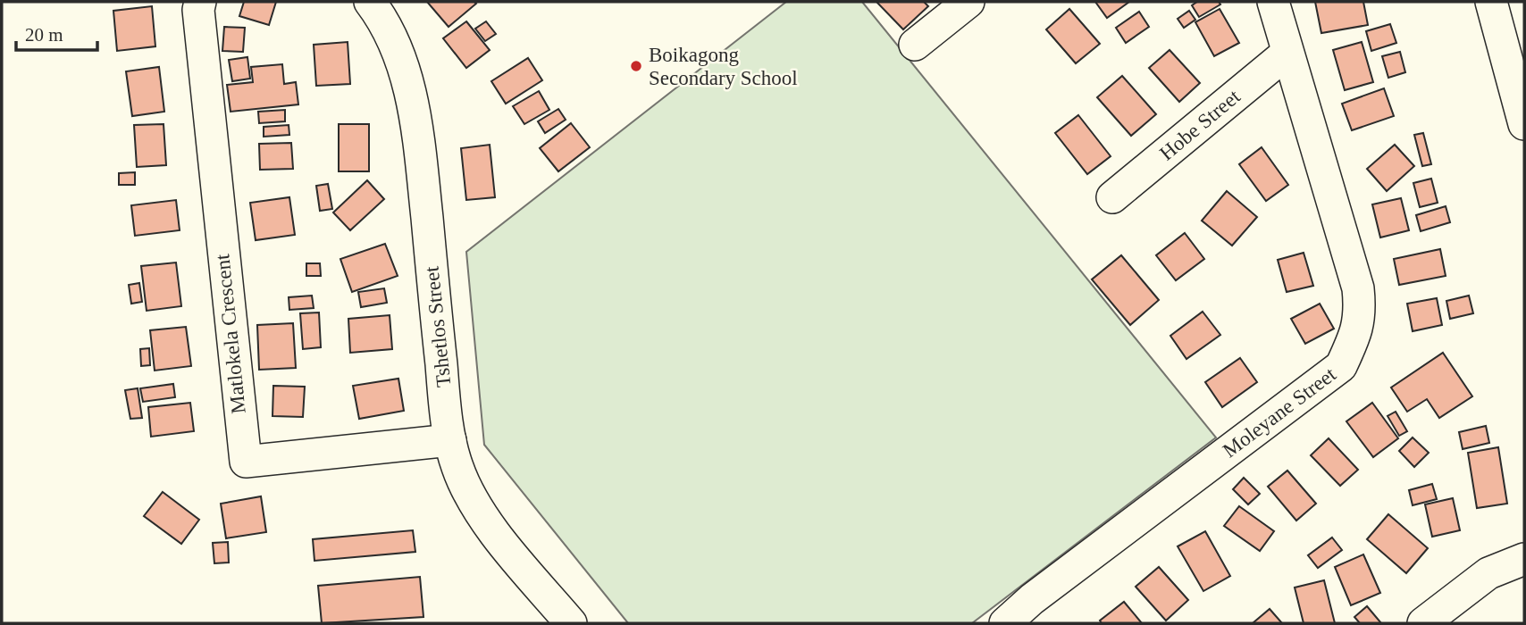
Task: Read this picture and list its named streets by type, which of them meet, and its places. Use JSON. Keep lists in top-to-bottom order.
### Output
{
  "streets": {
    "street": [
      "Hobe Street",
      "Tshetlos Street",
      "Matlokela Crescent",
      "Moleyane Street"
    ]
  },
  "crossings": [
    ["Hobe Street", "Moleyane Street"],
    ["Tshetlos Street", "Matlokela Crescent"]
  ],
  "places": ["Boikagong Secondary School"],
  "scale_bar": "20 m"
}
